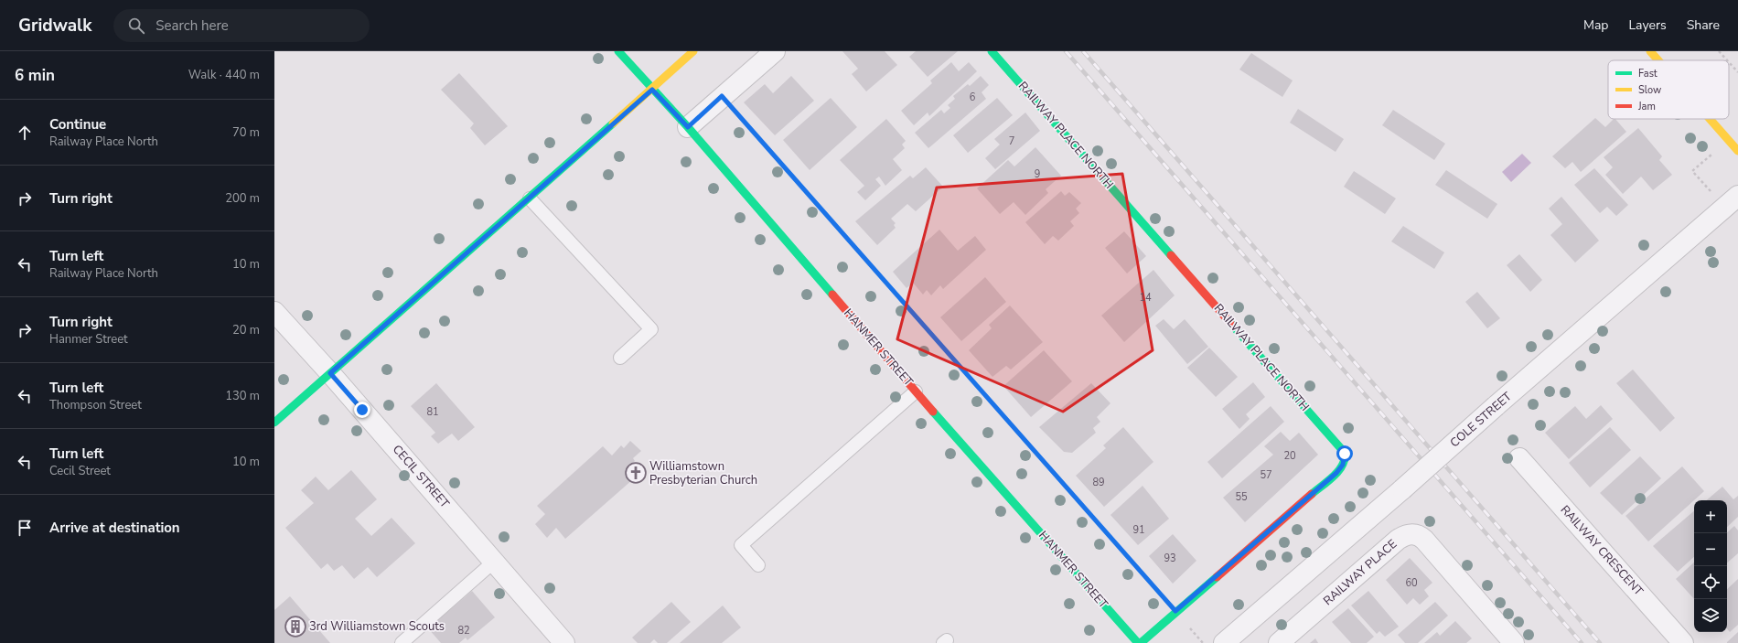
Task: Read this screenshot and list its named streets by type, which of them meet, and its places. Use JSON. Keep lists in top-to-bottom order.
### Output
{
  "streets": {
    "street": [
      "RAILWAY PLACE NORTH",
      "HANMER STREET",
      "COLE STREET",
      "CECIL STREET",
      "RAILWAY CRESCENT",
      "RAILWAY PLACE"
    ]
  },
  "crossings": [
    ["RAILWAY PLACE NORTH", "HANMER STREET"]
  ],
  "places": {
    "church": ["Williamstown Presbyterian Church"],
    "building": ["3rd Williamstown Scouts"]
  },
  "house_numbers": [
    "6",
    "7",
    "9",
    "14",
    "81",
    "20",
    "57",
    "89",
    "55",
    "91",
    "93",
    "60",
    "82"
  ],
  "legend": ["Fast", "Slow", "Jam"],
  "page": {
    "header": "Gridwalk",
    "search": "Search here",
    "nav": ["Map", "Layers", "Share"],
    "heading": ["6 min", "Walk · 440 m"],
    "list": [
      ["Continue", "Railway Place North", "70 m"],
      ["Turn right", "200 m"],
      ["Turn left", "Railway Place North", "10 m"],
      ["Turn right", "Hanmer Street", "20 m"],
      ["Turn left", "Thompson Street", "130 m"],
      ["Turn left", "Cecil Street", "10 m"],
      "Arrive at destination"
    ],
    "map_buttons": ["+", "−"]
  }
}
